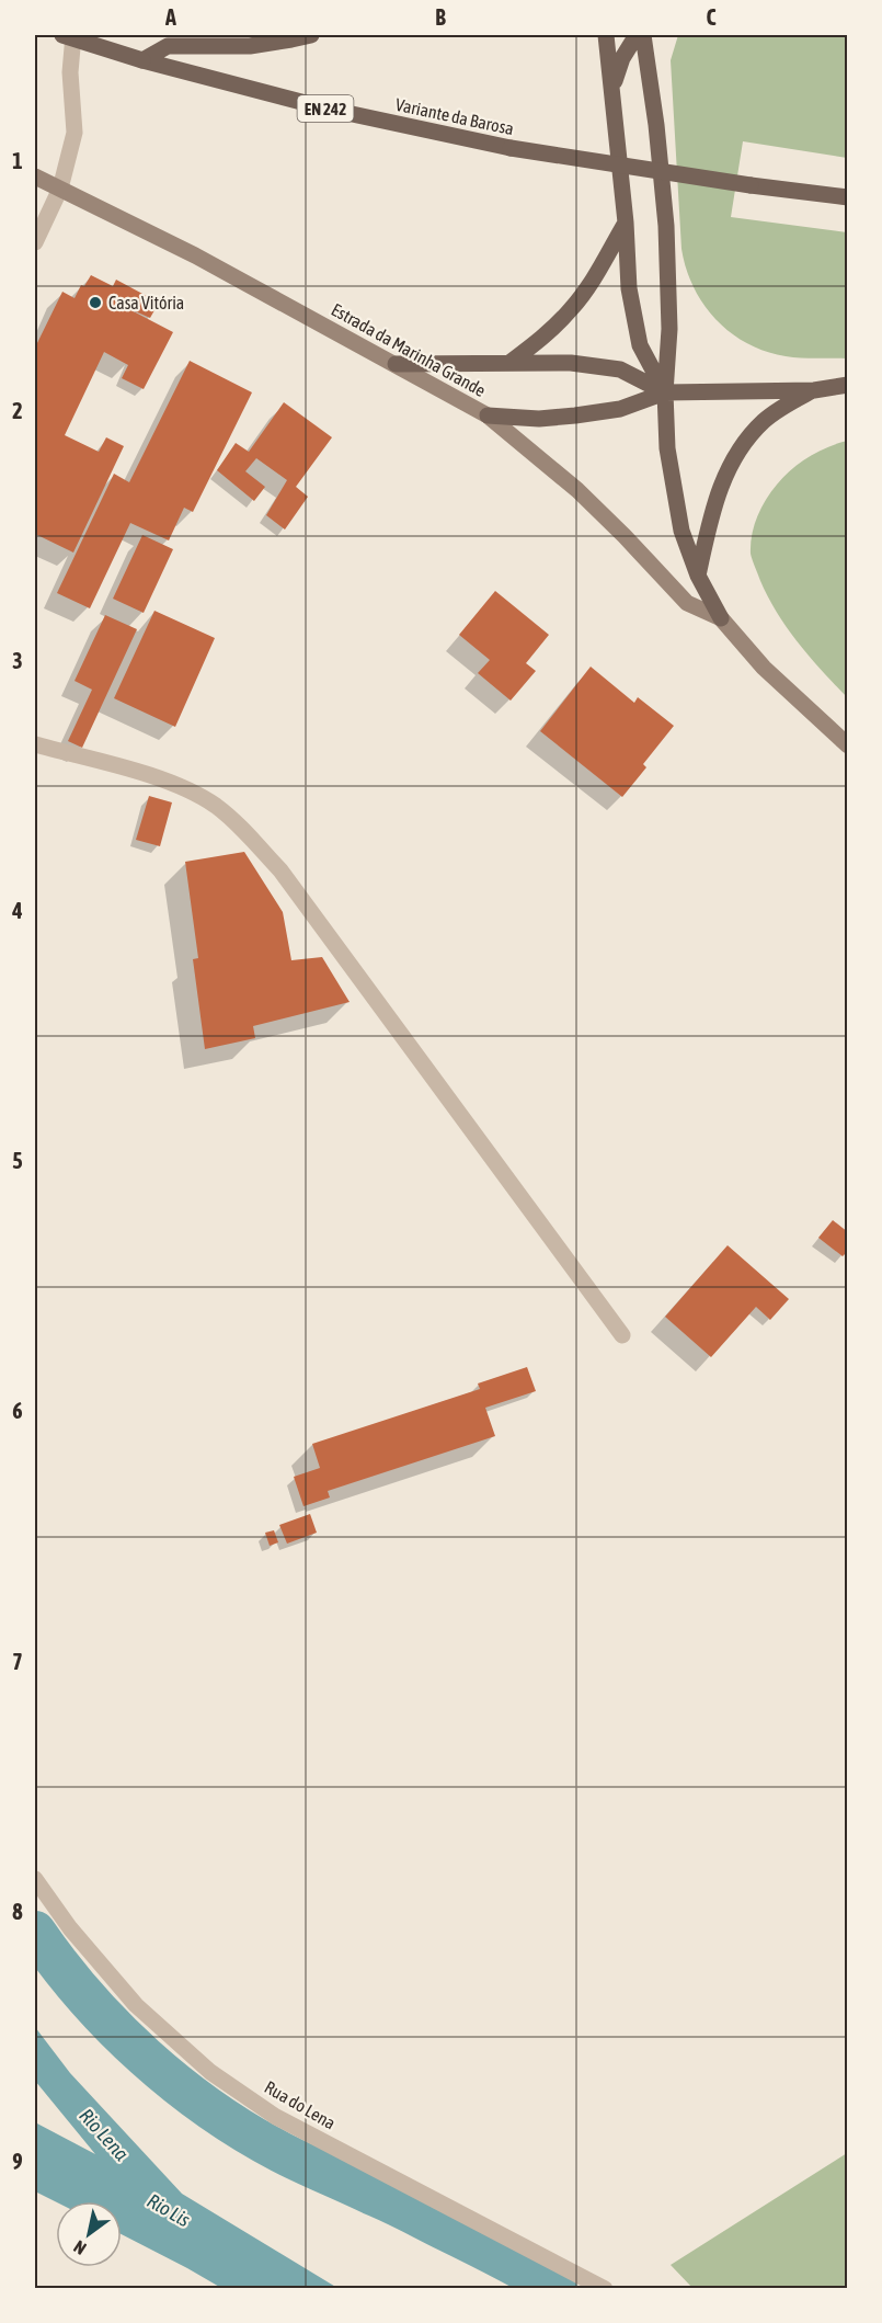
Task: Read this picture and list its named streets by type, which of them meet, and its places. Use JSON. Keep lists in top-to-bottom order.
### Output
{
  "streets": {
    "main road": ["EN 242", "Variante da Barosa", "Estrada da Marinha Grande"],
    "street": ["Rua do Lena"]
  },
  "water": ["Rio Lena", "Rio Lis"],
  "places": ["Casa Vitória"],
  "north": "bottom left",
  "grid": {
    "columns": ["A", "B", "C"],
    "rows": [
      "1",
      "2",
      "3",
      "4",
      "5",
      "6",
      "7",
      "8",
      "9"
    ]
  }
}
